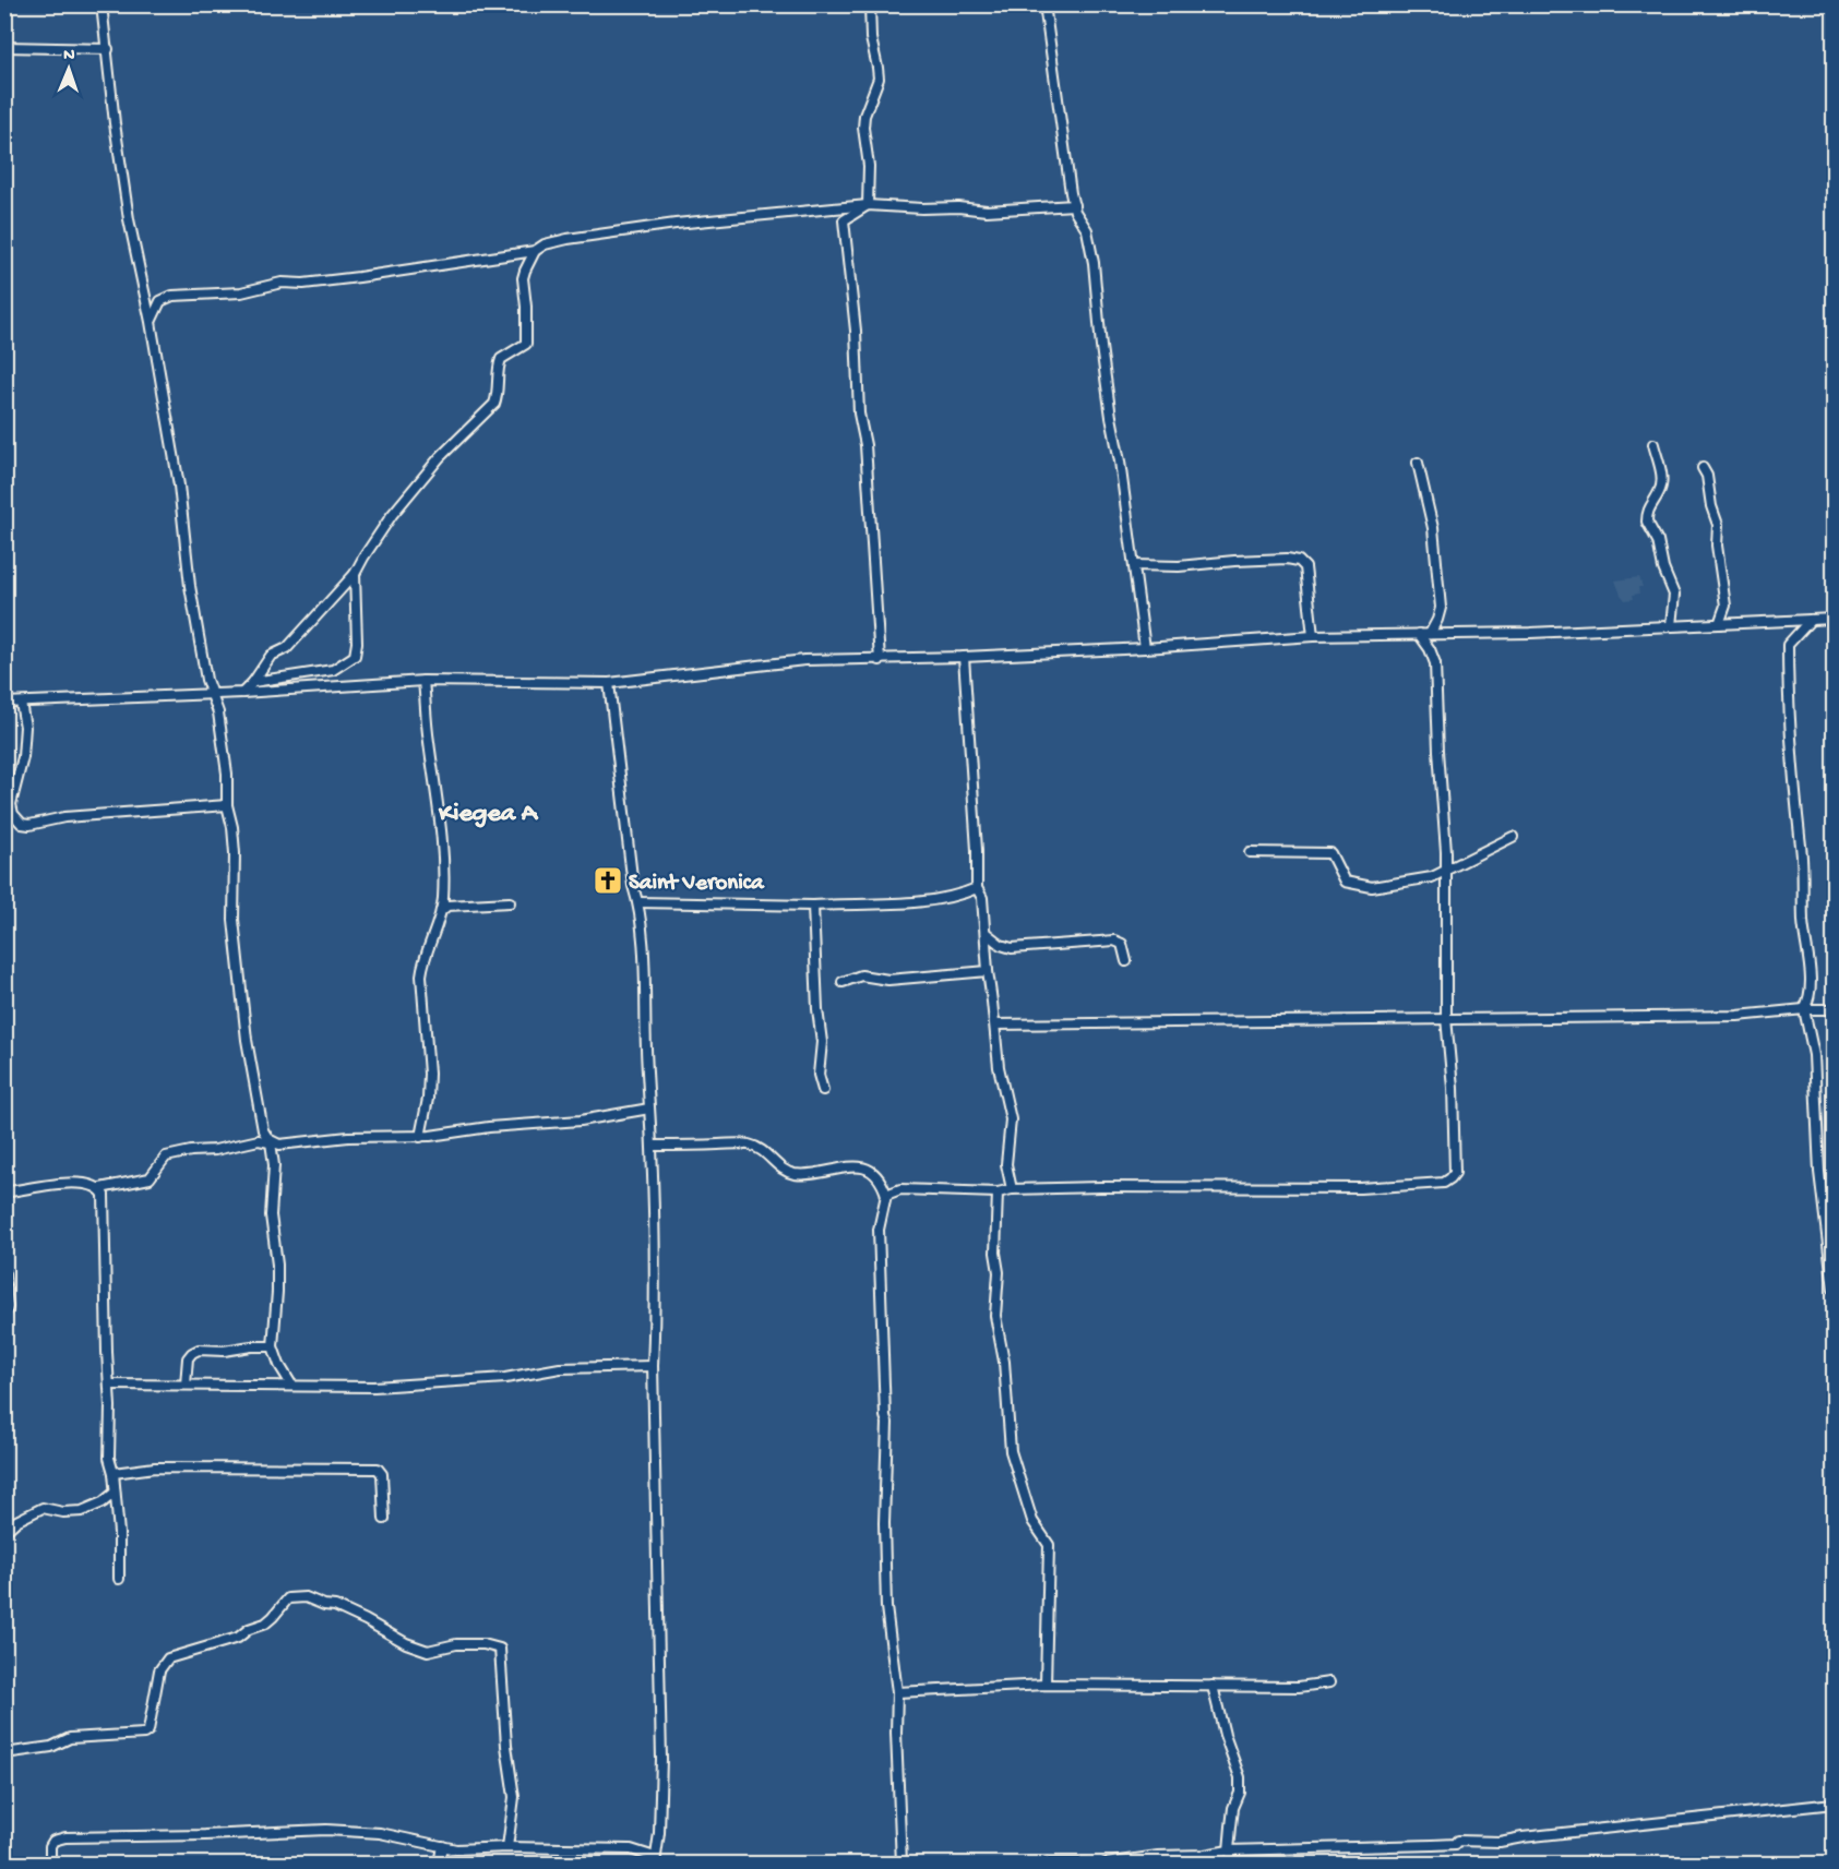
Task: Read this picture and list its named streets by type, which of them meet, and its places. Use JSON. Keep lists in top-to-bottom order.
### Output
{
  "districts": ["Kiegea A"],
  "places": {
    "church": ["Saint Veronica"]
  },
  "north": "top"
}
